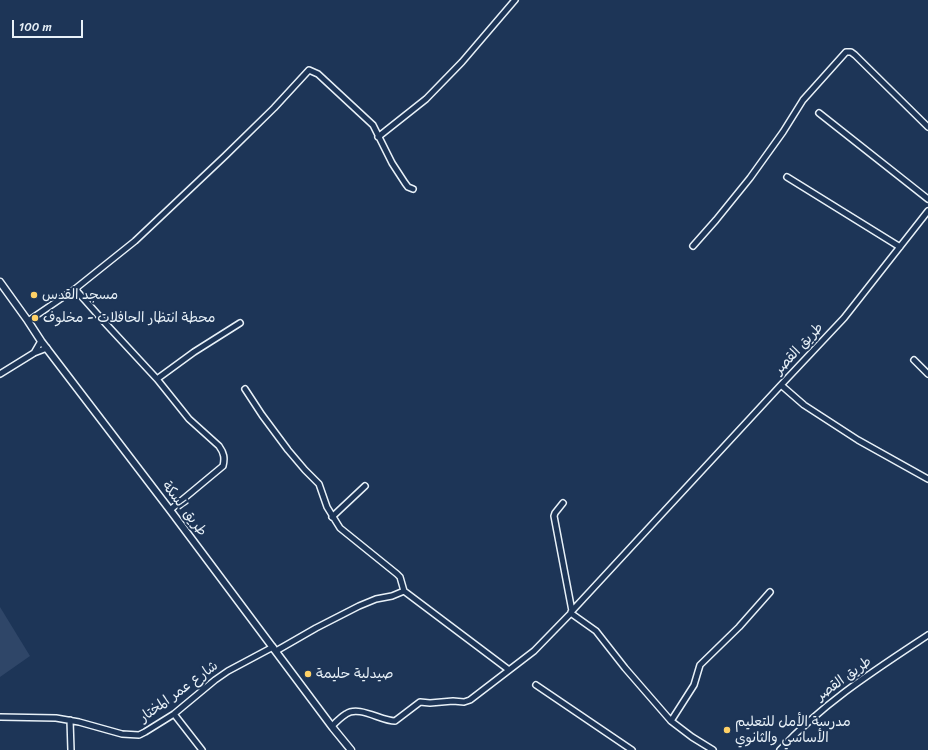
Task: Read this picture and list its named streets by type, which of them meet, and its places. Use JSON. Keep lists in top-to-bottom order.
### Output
{
  "streets": {
    "main road": ["طريق السكة"],
    "street": ["طريق القصر", "شارع عمر المختار"]
  },
  "crossings": [
    ["طريق السكة", "شارع عمر المختار"]
  ],
  "places": [
    "مسجد القدس",
    "محطة انتظار الحافلات - مخلوف",
    "صيدلية حليمة",
    "مدرسة الأمل للتعليم الأساسي والثانوي"
  ],
  "scale_bar": "100 m"
}
